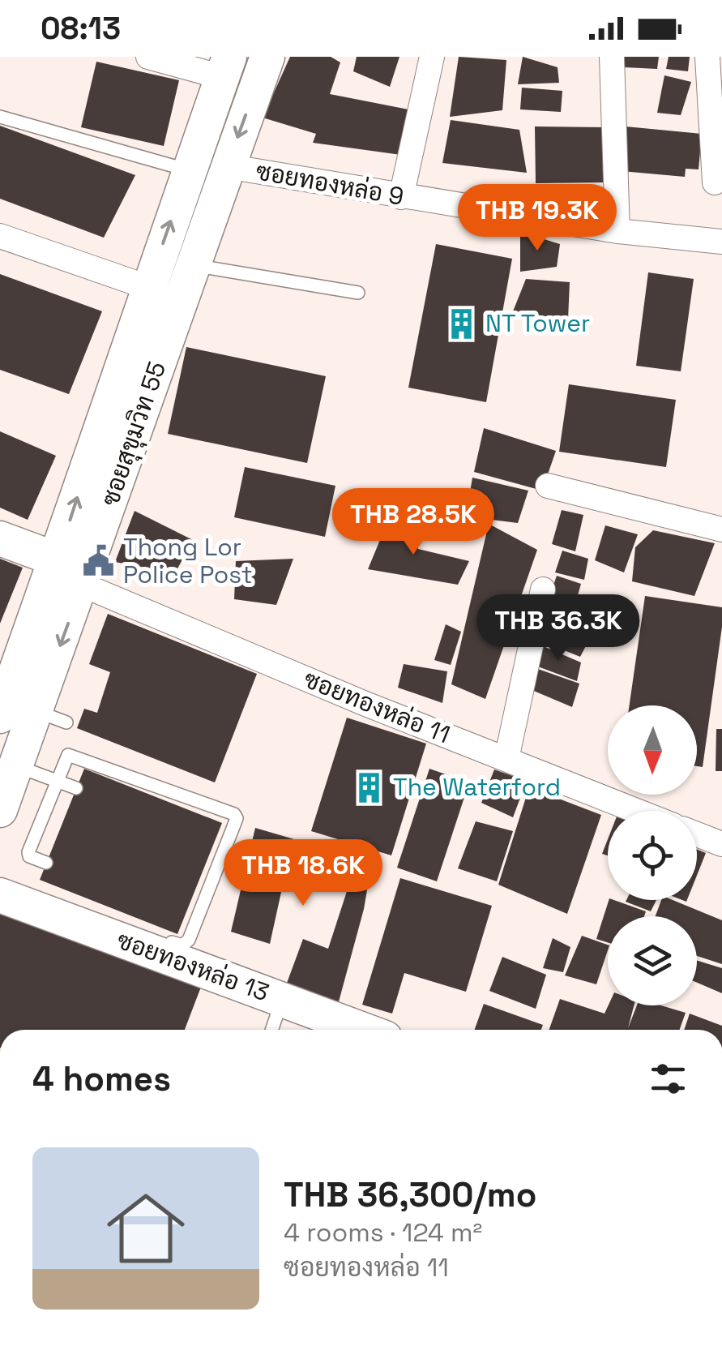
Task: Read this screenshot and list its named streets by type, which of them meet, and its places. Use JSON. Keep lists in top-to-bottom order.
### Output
{
  "streets": {
    "main road": ["ซอยสุขุมวิท 55", "ซอยทองหล่อ 13"],
    "street": ["ซอยทองหล่อ 9", "ซอยทองหล่อ 11"]
  },
  "crossings": [
    ["ซอยทองหล่อ 9", "ซอยสุขุมวิท 55"],
    ["ซอยสุขุมวิท 55", "ซอยทองหล่อ 11"]
  ],
  "places": {
    "building": ["NT Tower", "The Waterford"],
    "public building": ["Thong Lor Police Post"]
  },
  "north": "bottom",
  "page": {
    "status": "08:13",
    "price": [
      "THB 19.3K",
      "THB 28.5K",
      "THB 36.3K",
      "THB 18.6K"
    ],
    "heading": "4 homes",
    "list": [
      {
        "name": "THB 36,300/mo",
        "note": "4 rooms · 124 m² · ซอยทองหล่อ 11"
      }
    ]
  }
}
